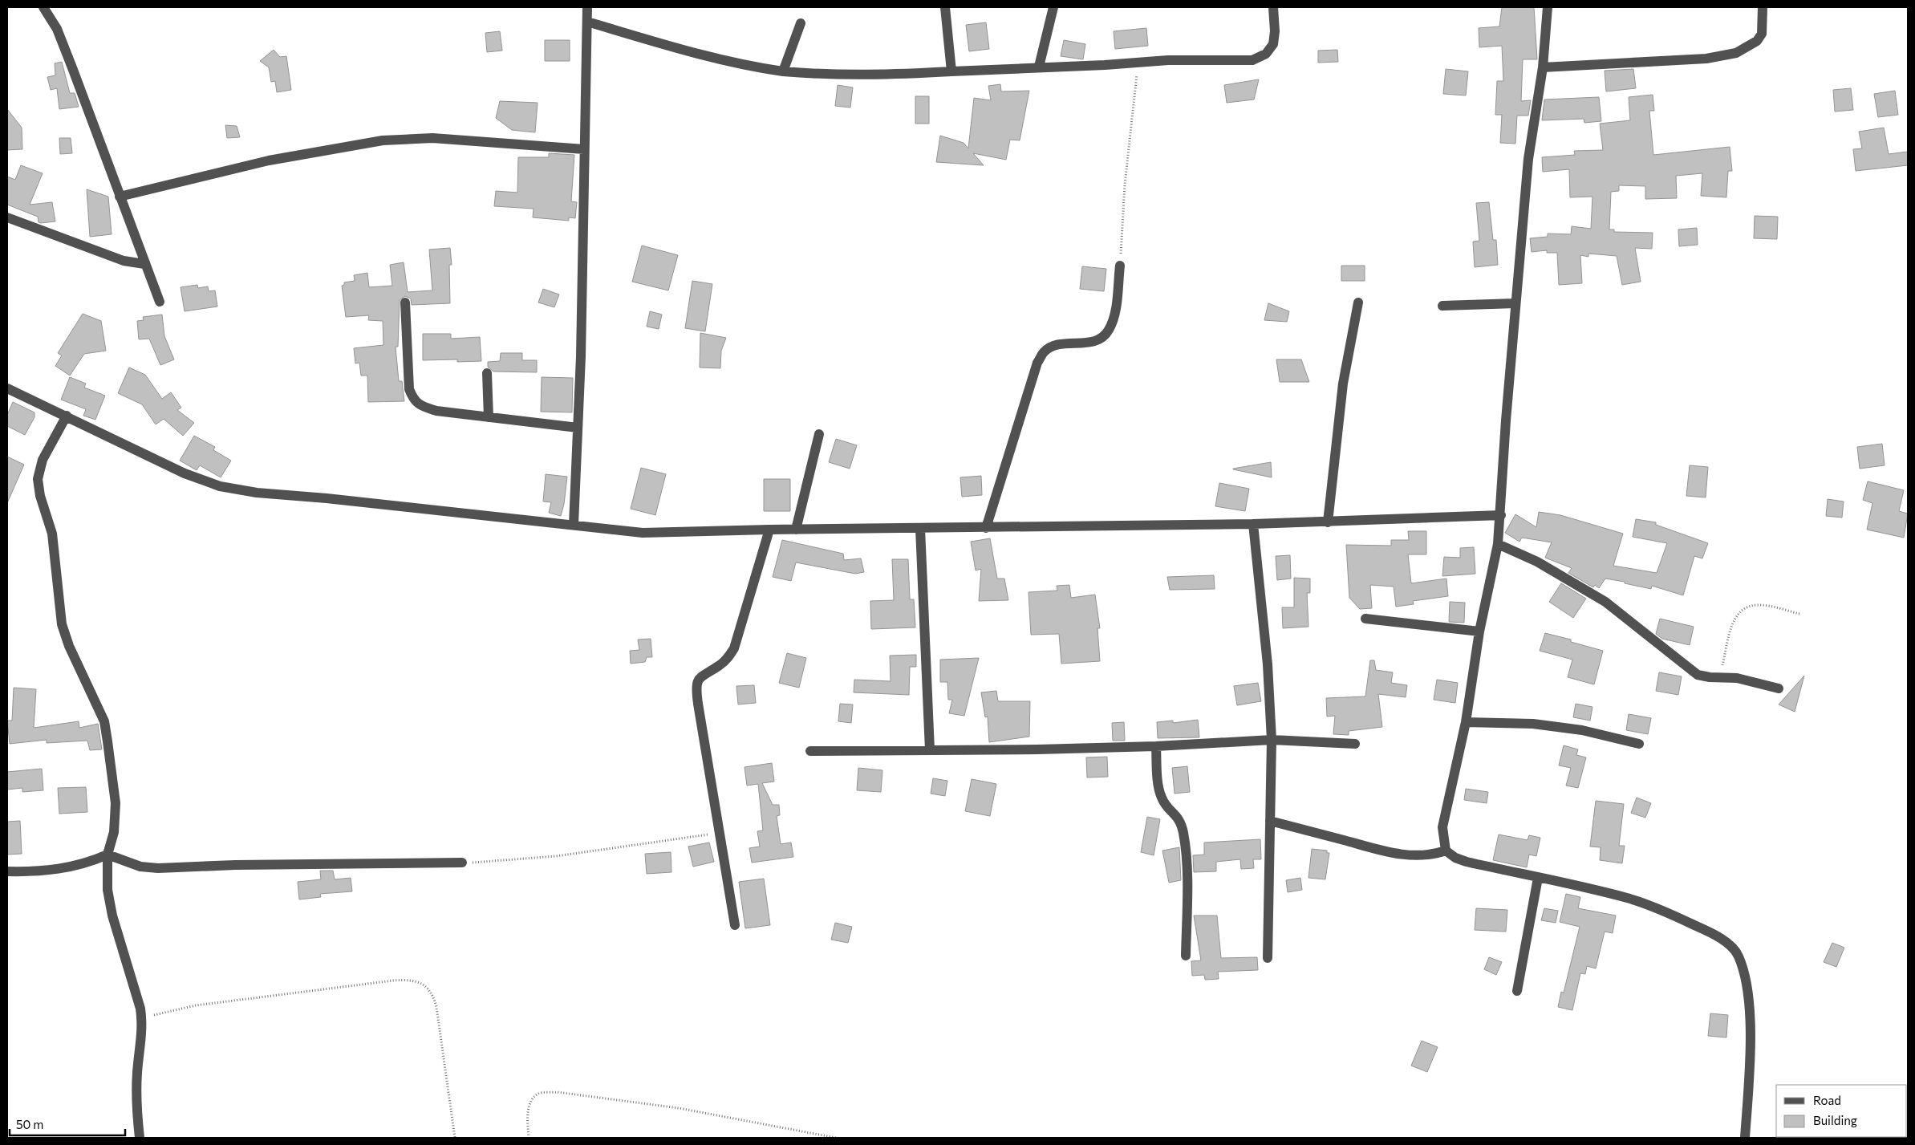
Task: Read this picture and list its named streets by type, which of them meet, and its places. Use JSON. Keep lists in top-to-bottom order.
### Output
{
  "legend": ["Road", "Building"],
  "scale_bar": "50 m"
}
